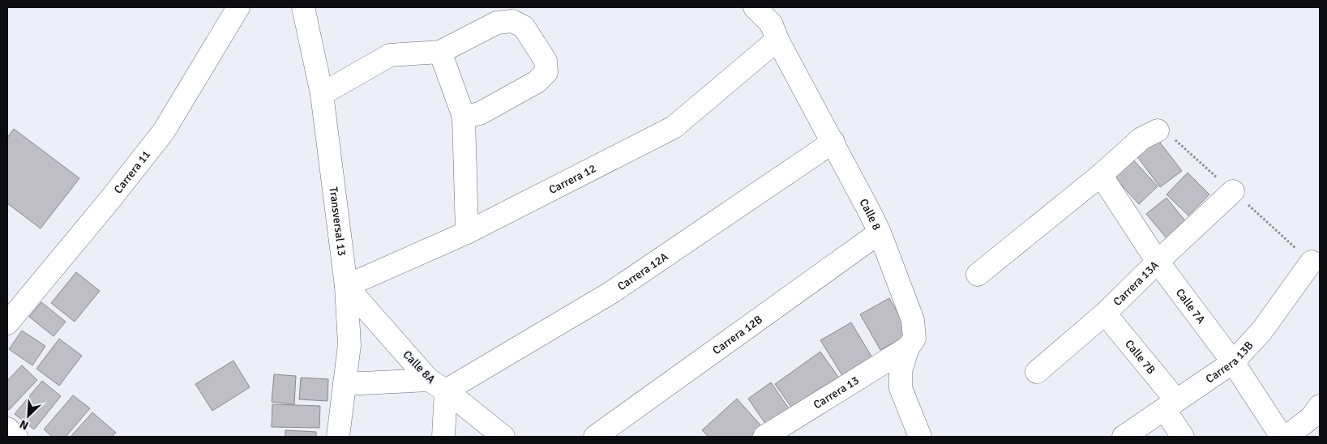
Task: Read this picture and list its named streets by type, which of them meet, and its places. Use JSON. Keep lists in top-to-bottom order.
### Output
{
  "streets": {
    "street": [
      "Carrera 11",
      "Carrera 12",
      "Calle 8",
      "Transversal 13",
      "Carrera 12A",
      "Carrera 13A",
      "Calle 7A",
      "Carrera 12B",
      "Calle 7B",
      "Carrera 13B",
      "Calle 8A",
      "Carrera 13"
    ]
  },
  "crossings": [
    ["Carrera 12", "Calle 8"],
    ["Carrera 12", "Transversal 13"],
    ["Carrera 12", "Calle 8A"],
    ["Calle 8", "Carrera 12A"],
    ["Calle 8", "Carrera 12B"],
    ["Calle 8", "Carrera 13"],
    ["Transversal 13", "Calle 8A"],
    ["Carrera 12A", "Calle 8A"],
    ["Carrera 13A", "Calle 7A"],
    ["Carrera 13A", "Calle 7B"],
    ["Calle 7A", "Carrera 13B"],
    ["Calle 7B", "Carrera 13B"]
  ],
  "north": "bottom left"
}
